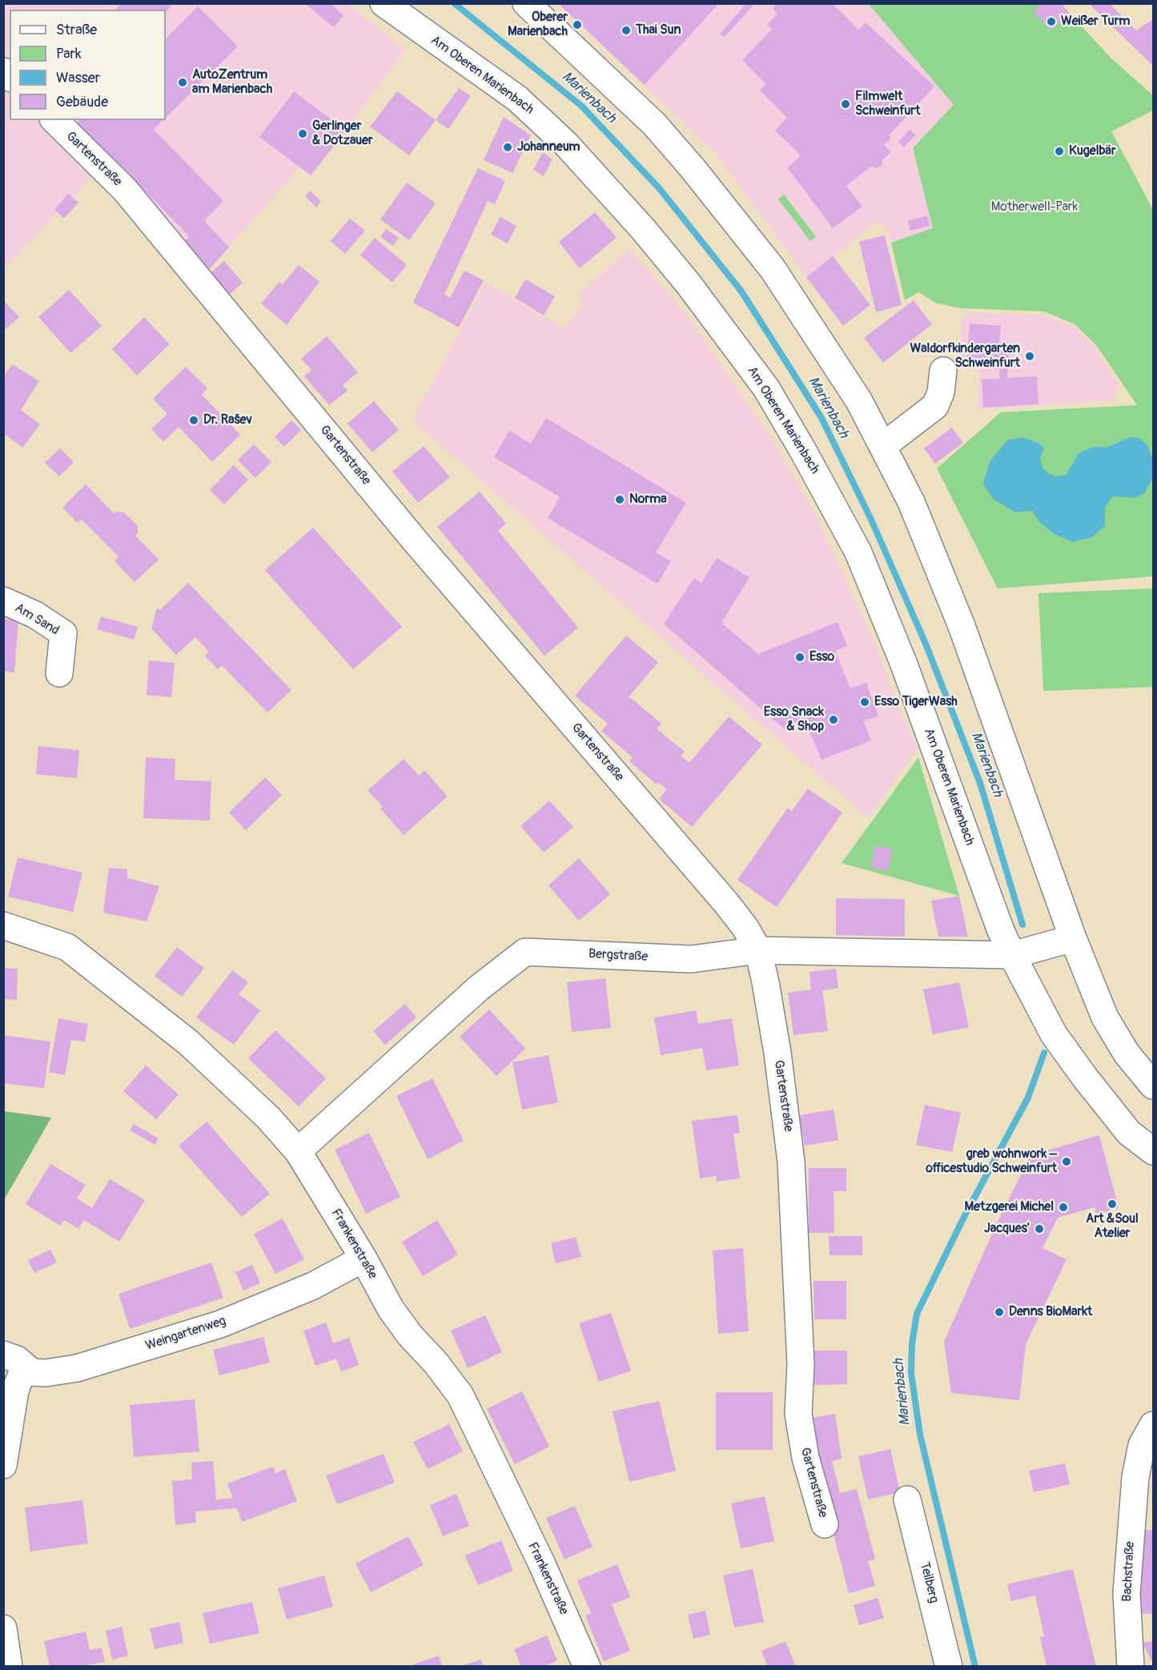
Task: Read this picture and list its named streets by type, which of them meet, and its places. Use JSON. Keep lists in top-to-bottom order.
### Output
{
  "streets": {
    "street": [
      "Am Oberen Marienbach",
      "Gartenstraße",
      "Am Sand",
      "Bergstraße",
      "Frankenstraße",
      "Weingartenweg",
      "Bachstraße",
      "Teilberg"
    ]
  },
  "crossings": [
    ["Am Oberen Marienbach", "Bergstraße"],
    ["Gartenstraße", "Bergstraße"],
    ["Bergstraße", "Frankenstraße"],
    ["Frankenstraße", "Weingartenweg"]
  ],
  "water": ["Marienbach"],
  "parks": ["Motherwell-Park"],
  "places": [
    "Weißer Turm",
    "Oberer Marienbach",
    "Thai Sun",
    "AutoZentrum am Marienbach",
    "Filmwelt Schweinfurt",
    "Gerlinger & Dotzauer",
    "Johanneum",
    "Kugelbär",
    "Waldorfkindergarten Schweinfurt",
    "Dr. Rašev",
    "Norma",
    "Esso",
    "Esso TigerWash",
    "Esso Snack & Shop",
    "greb wohnwork – officestudio Schweinfurt",
    "Art &Soul Atelier",
    "Metzgerei Michel",
    "Jacques'",
    "Denns BioMarkt"
  ],
  "legend": [
    "Straße",
    "Park",
    "Wasser",
    "Gebäude"
  ]
}
